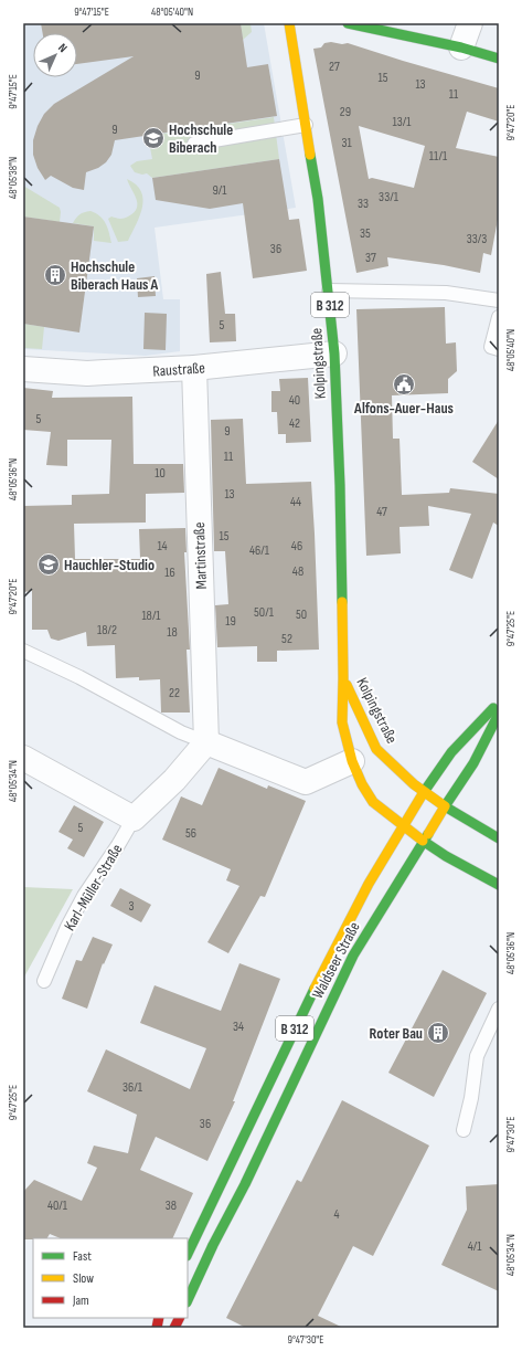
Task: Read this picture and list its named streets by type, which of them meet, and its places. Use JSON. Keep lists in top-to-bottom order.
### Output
{
  "streets": {
    "main road": ["B 312", "Kolpingstraße", "Waldseer Straße"],
    "street": ["Raustraße", "Martinstraße", "Karl-Müller-Straße"]
  },
  "crossings": [
    ["Kolpingstraße", "Raustraße"],
    ["Kolpingstraße", "Waldseer Straße"],
    ["Raustraße", "Martinstraße"],
    ["Martinstraße", "Karl-Müller-Straße"]
  ],
  "places": {
    "school or university": ["Hochschule Biberach", "Hauchler-Studio"],
    "building": ["Hochschule Biberach Haus A", "Roter Bau"],
    "public building": ["Alfons-Auer-Haus"]
  },
  "house_numbers": [
    "27",
    "9",
    "15",
    "13",
    "11",
    "29",
    "13/1",
    "9",
    "31",
    "11/1",
    "9/1",
    "33/1",
    "33",
    "35",
    "33/3",
    "36",
    "37",
    "5",
    "40",
    "5",
    "42",
    "9",
    "11",
    "10",
    "13",
    "44",
    "47",
    "15",
    "14",
    "46",
    "46/1",
    "48",
    "16",
    "50/1",
    "50",
    "18/1",
    "19",
    "18/2",
    "18",
    "52",
    "22",
    "5",
    "56",
    "3",
    "34",
    "36/1",
    "36",
    "40/1",
    "38",
    "4",
    "4/1"
  ],
  "legend": ["Fast", "Slow", "Jam"],
  "north": "top right",
  "coordinates": [
    "9°47'15\"E",
    "48°05'40\"N",
    "9°47'20\"E",
    "48°05'38\"N",
    "48°05'36\"N",
    "9°47'25\"E",
    "48°05'34\"N",
    "9°47'30\"E"
  ]
}
